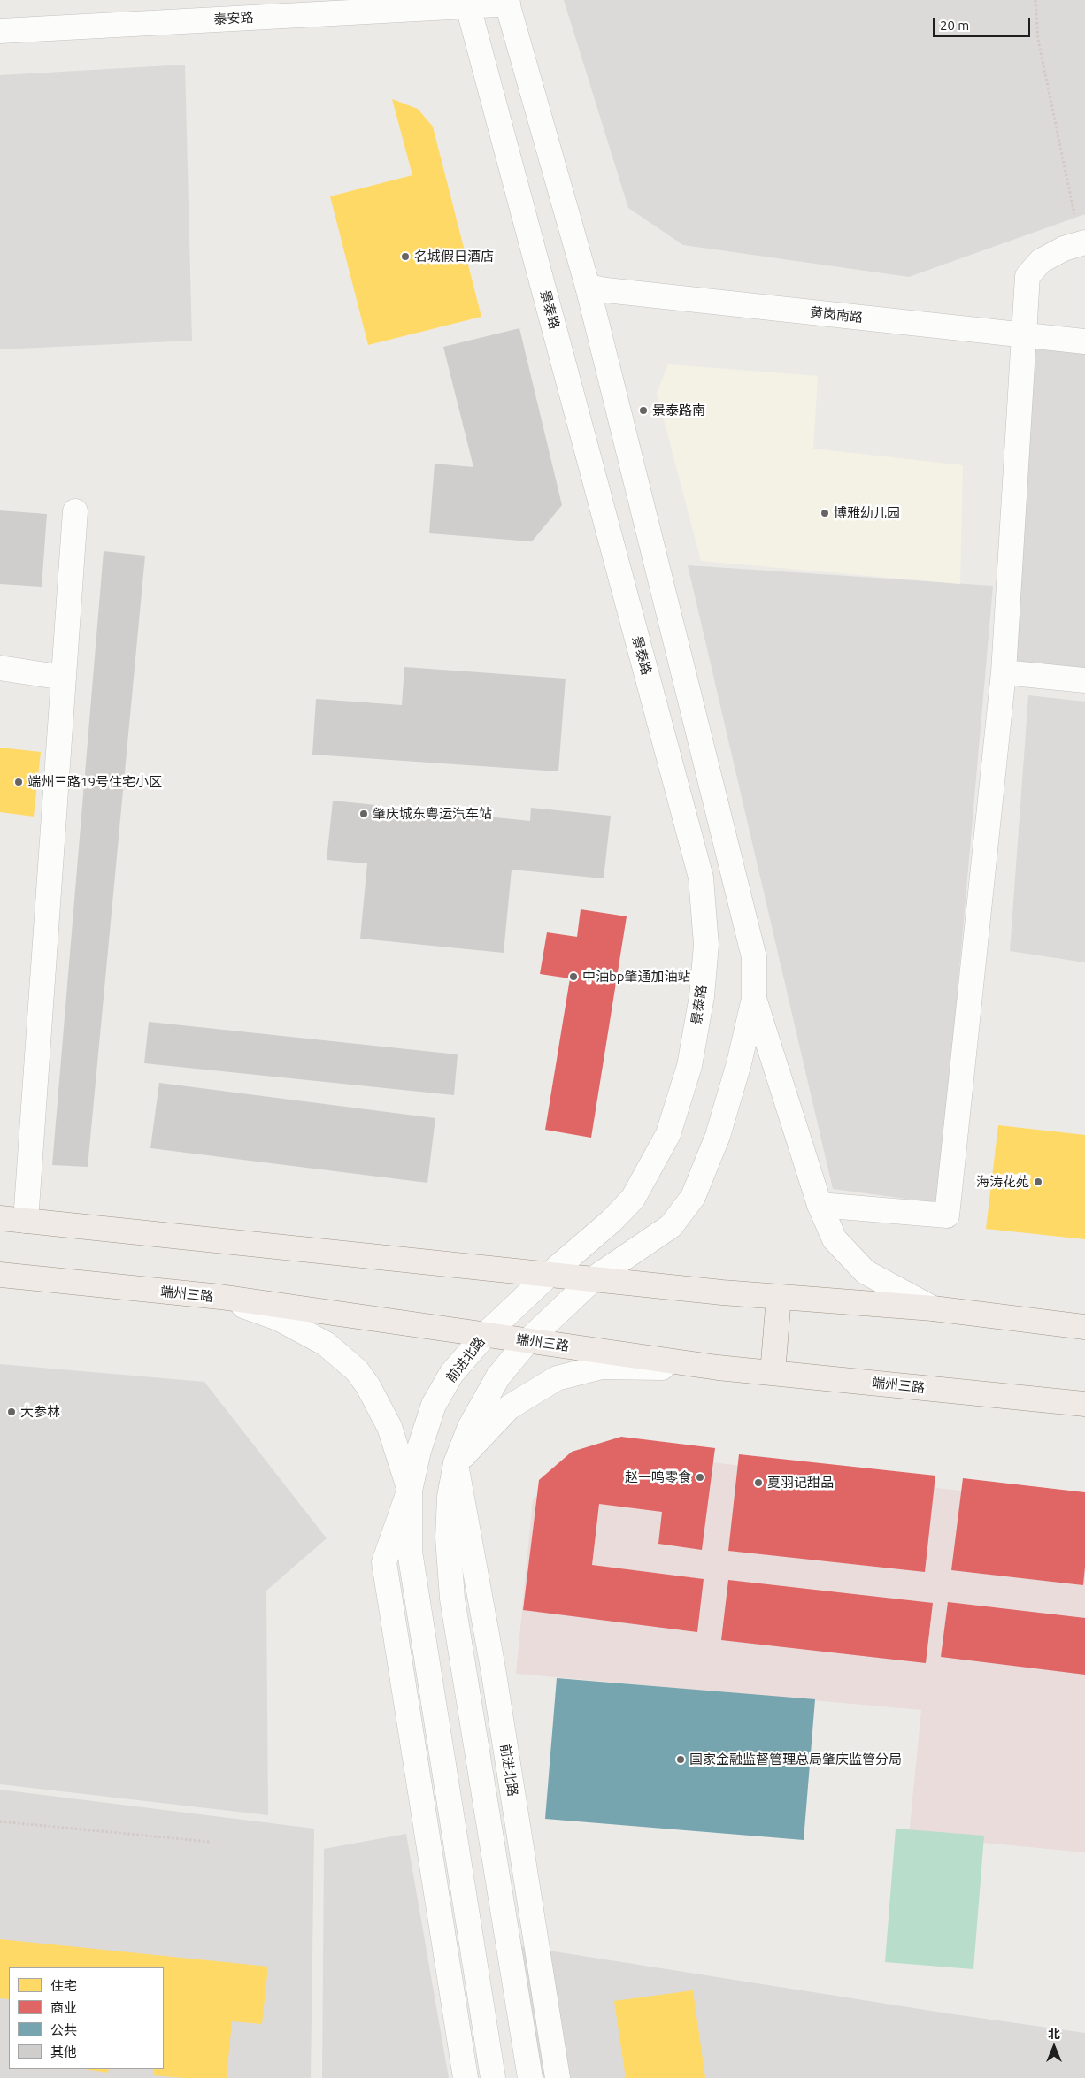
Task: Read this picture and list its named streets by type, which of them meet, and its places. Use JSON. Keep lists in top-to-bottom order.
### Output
{
  "streets": {
    "main road": ["端州三路"],
    "street": [
      "泰安路",
      "景泰路",
      "黄岗南路",
      "前进北路"
    ]
  },
  "crossings": [
    ["泰安路", "景泰路"],
    ["景泰路", "前进北路"],
    ["端州三路", "前进北路"]
  ],
  "places": [
    "名城假日酒店",
    "景泰路南",
    "博雅幼儿园",
    "端州三路19号住宅小区",
    "肇庆城东粤运汽车站",
    "中油bp肇通加油站",
    "海涛花苑",
    "大参林",
    "赵一鸣零食",
    "夏羽记甜品",
    "国家金融监督管理总局肇庆监管分局"
  ],
  "legend": [
    "住宅",
    "商业",
    "公共",
    "其他"
  ],
  "scale_bar": "20 m",
  "north": "top"
}
